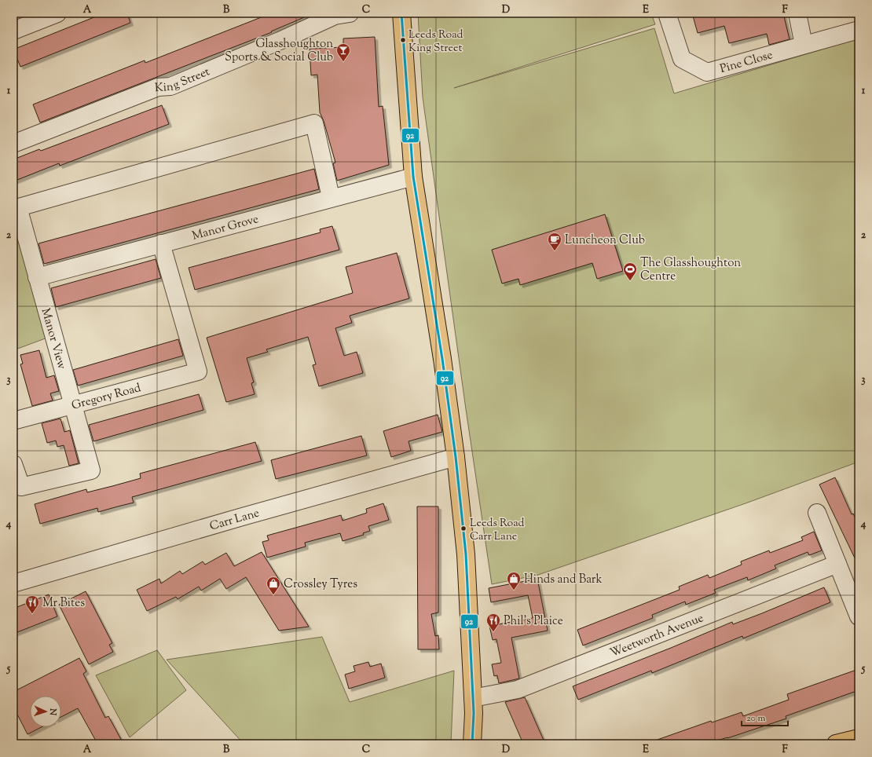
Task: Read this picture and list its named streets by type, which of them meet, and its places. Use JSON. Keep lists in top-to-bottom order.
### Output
{
  "streets": {
    "street": [
      "Pine Close",
      "King Street",
      "Manor Grove",
      "Manor View",
      "Gregory Road",
      "Carr Lane",
      "Weetworth Avenue"
    ]
  },
  "crossings": [
    ["Manor Grove", "Manor View"],
    ["Manor Grove", "Gregory Road"],
    ["Manor View", "Gregory Road"]
  ],
  "places": {
    "other": ["Leeds Road King Street", "Leeds Road Carr Lane"],
    "bar": ["Glasshoughton Sports & Social Club"],
    "cafe": ["Luncheon Club"],
    "sports": ["The Glasshoughton Centre"],
    "shop": ["Hinds and Bark", "Crossley Tyres"],
    "restaurant": ["Mr Bites", "Phil's Plaice"]
  },
  "lines": ["transit line 92"],
  "scale_bar": "20 m",
  "north": "right",
  "grid": {
    "columns": [
      "A",
      "B",
      "C",
      "D",
      "E",
      "F"
    ],
    "rows": [
      "1",
      "2",
      "3",
      "4",
      "5"
    ]
  }
}
